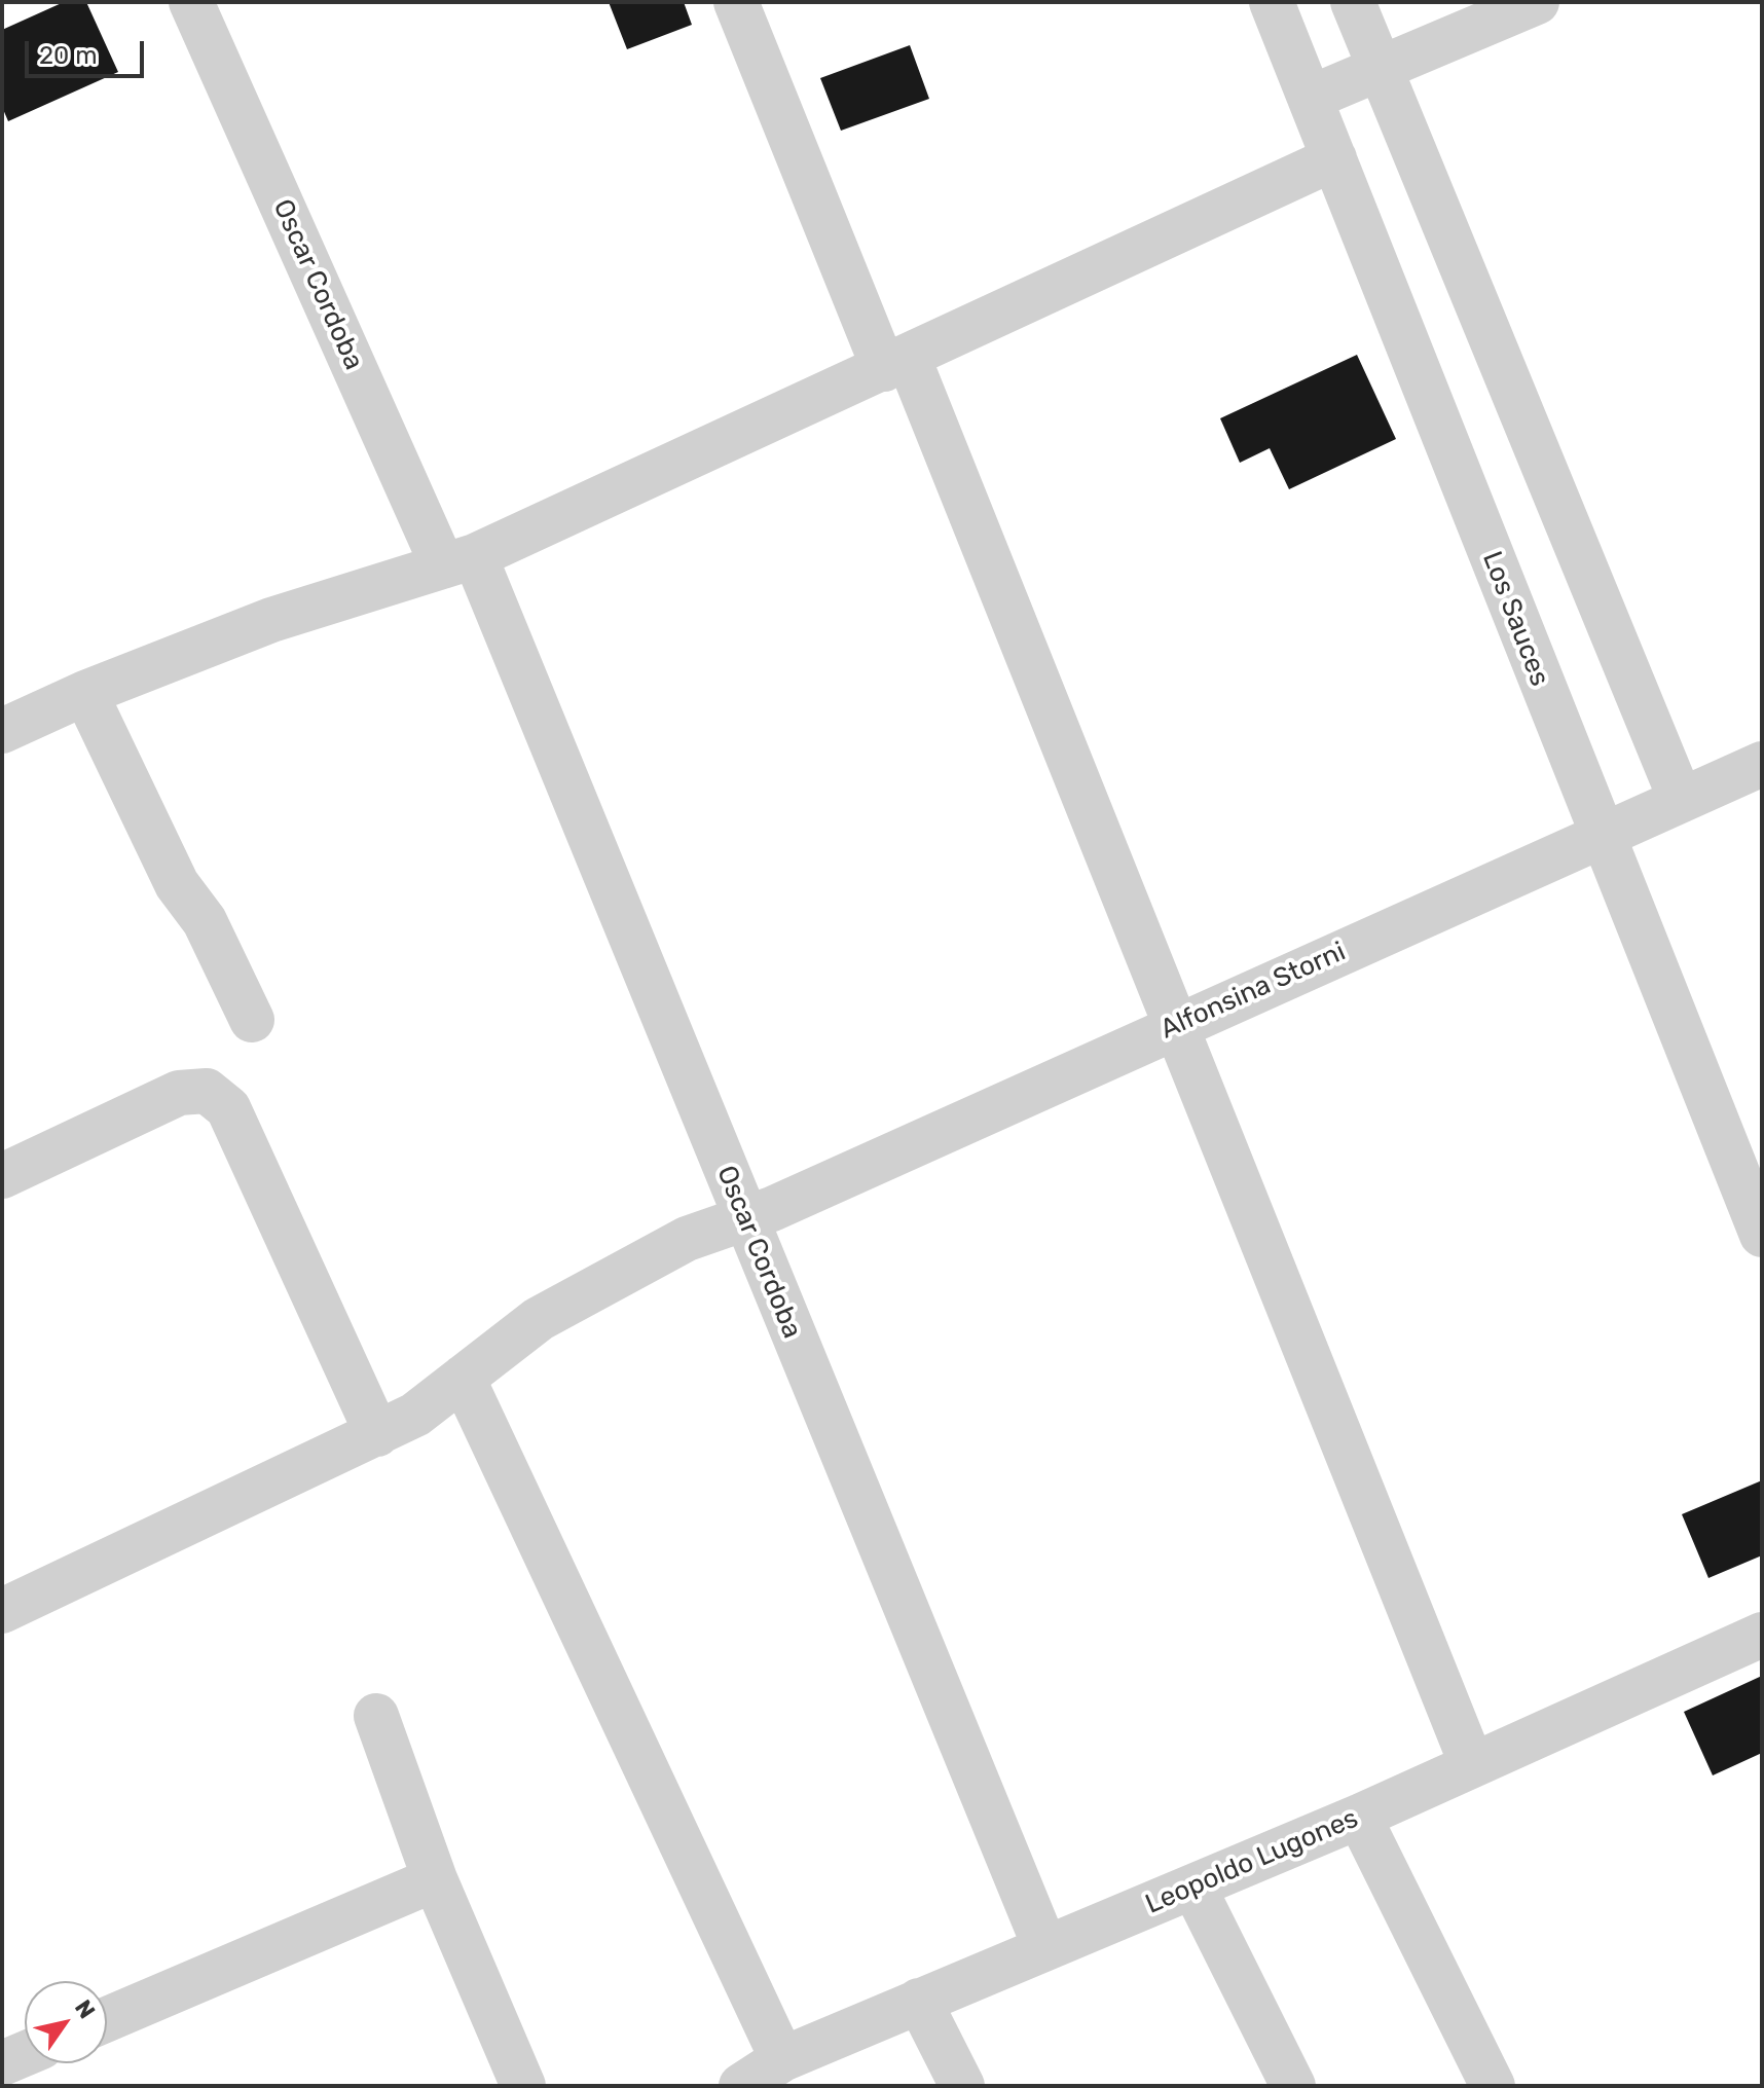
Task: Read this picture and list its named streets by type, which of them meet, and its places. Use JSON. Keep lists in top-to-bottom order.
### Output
{
  "streets": {
    "street": [
      "Oscar Cordoba",
      "Los Sauces",
      "Alfonsina Storni",
      "Leopoldo Lugones"
    ]
  },
  "crossings": [
    ["Oscar Cordoba", "Alfonsina Storni"],
    ["Oscar Cordoba", "Leopoldo Lugones"],
    ["Los Sauces", "Alfonsina Storni"]
  ],
  "scale_bar": "20 m",
  "north": "top right"
}
